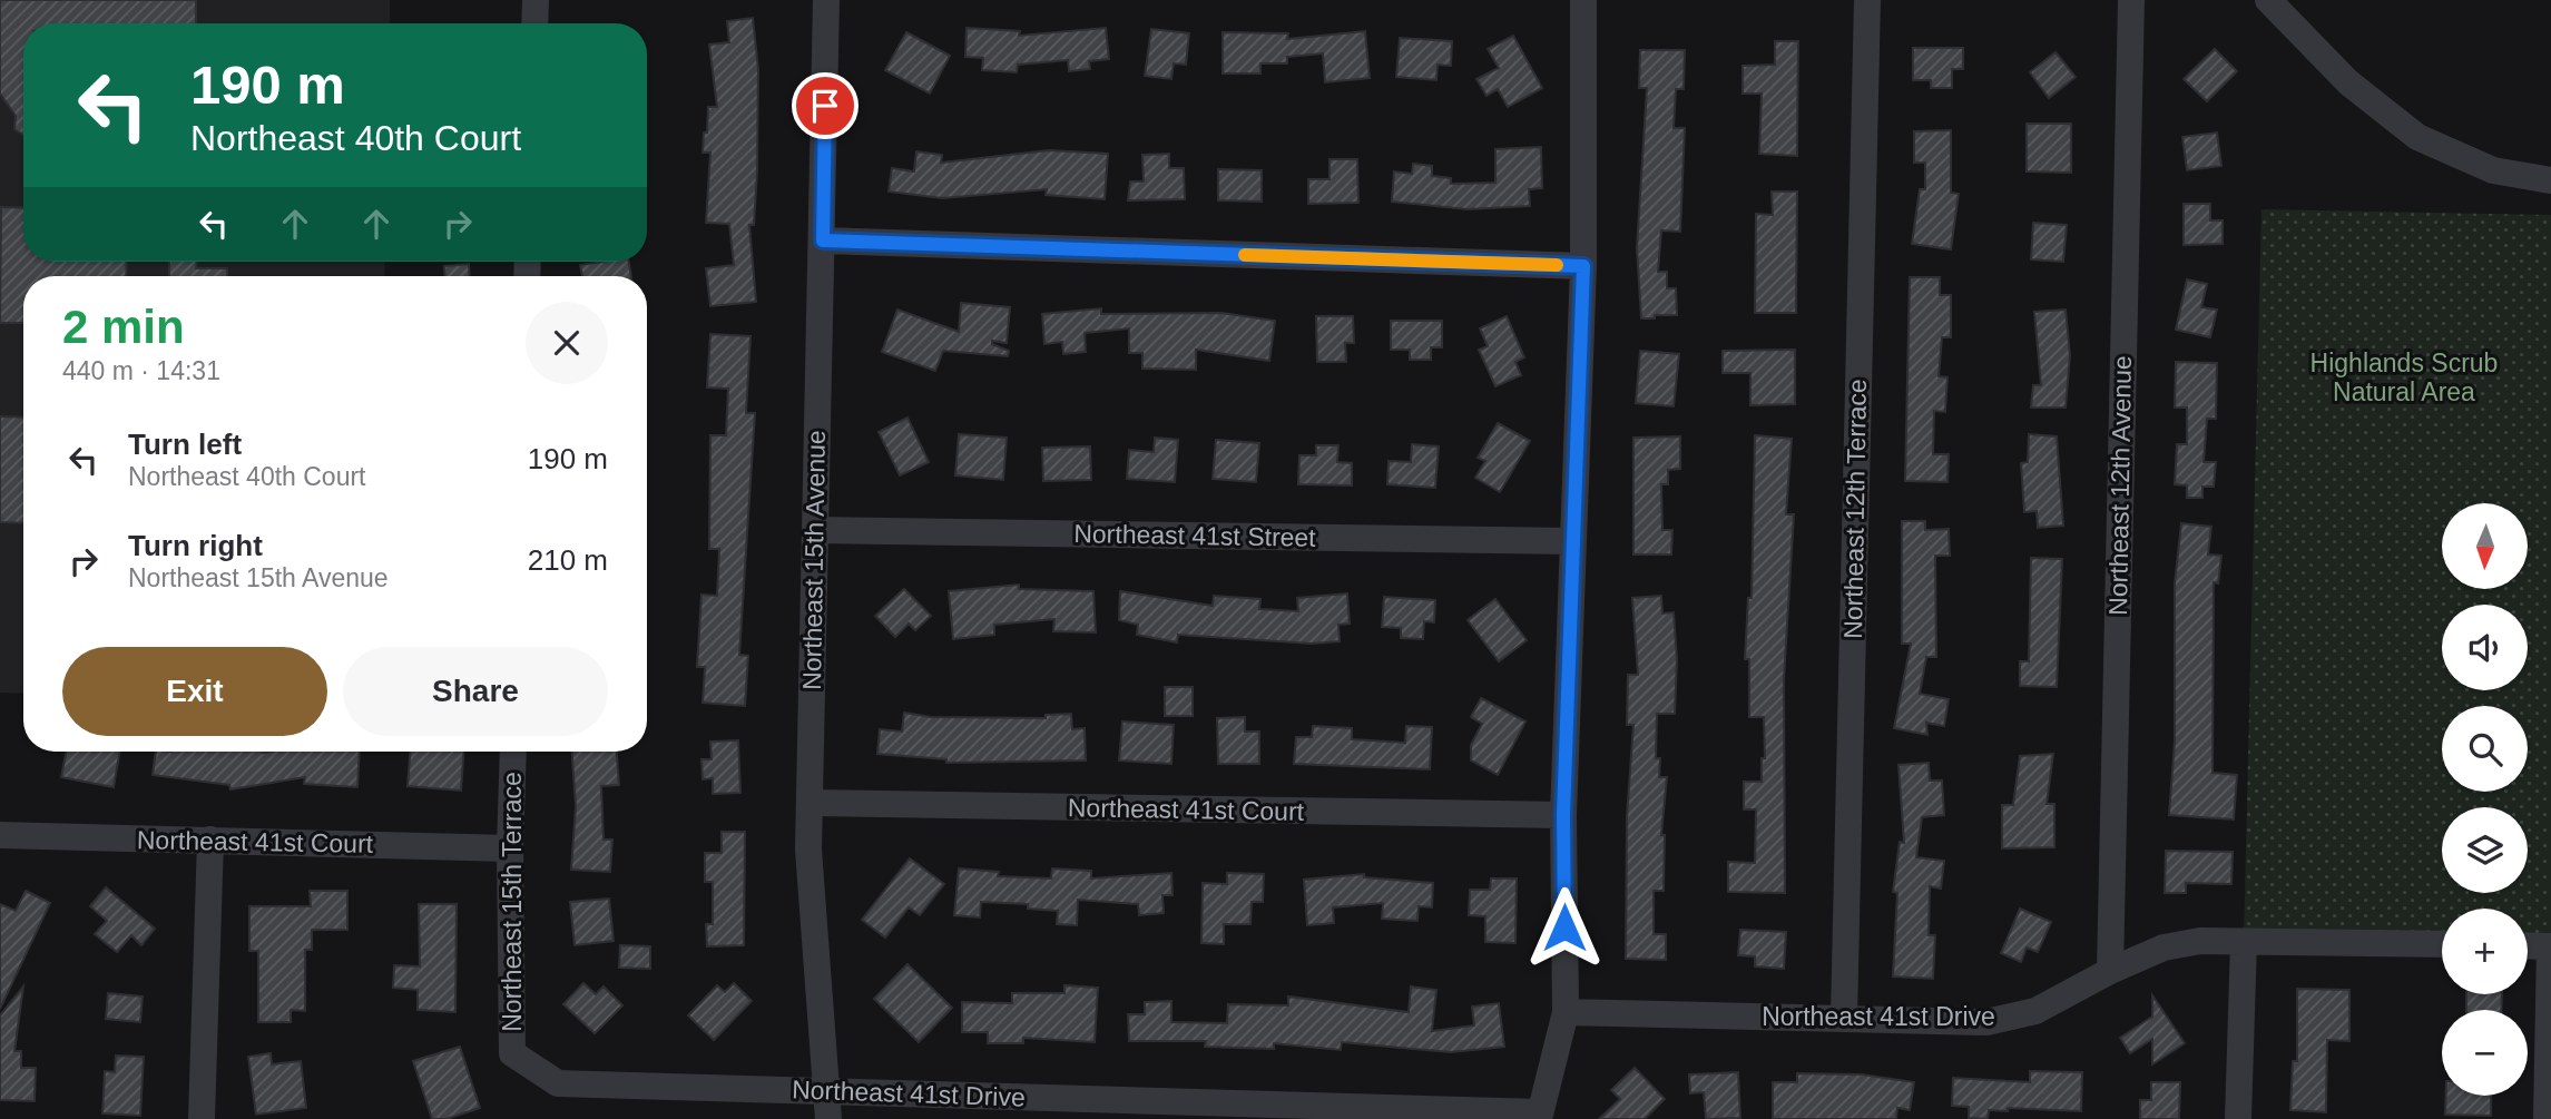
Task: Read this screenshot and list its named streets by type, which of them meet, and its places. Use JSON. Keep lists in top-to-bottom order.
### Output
{
  "streets": {
    "street": [
      "Northeast 12th Avenue",
      "Northeast 12th Terrace",
      "Northeast 41st Street",
      "Northeast 15th Avenue",
      "Northeast 41st Court",
      "Northeast 15th Terrace",
      "Northeast 41st Drive"
    ]
  },
  "crossings": [
    ["Northeast 12th Avenue", "Northeast 41st Drive"],
    ["Northeast 12th Terrace", "Northeast 41st Drive"],
    ["Northeast 41st Street", "Northeast 15th Avenue"],
    ["Northeast 15th Avenue", "Northeast 41st Court"],
    ["Northeast 15th Avenue", "Northeast 41st Drive"],
    ["Northeast 41st Court", "Northeast 15th Terrace"],
    ["Northeast 15th Terrace", "Northeast 41st Drive"]
  ],
  "parks": ["Highlands Scrub Natural Area"],
  "north": "bottom",
  "page": {
    "turn": ["190 m", "Northeast 40th Court"],
    "heading": ["2 min", "440 m · 14:31"],
    "list": [
      {
        "name": "Turn left",
        "note": "Northeast 40th Court",
        "value": "190 m"
      },
      {
        "name": "Turn right",
        "note": "Northeast 15th Avenue",
        "value": "210 m"
      }
    ],
    "map_buttons": ["+", "−"],
    "buttons": ["Exit", "Share"]
  }
}
